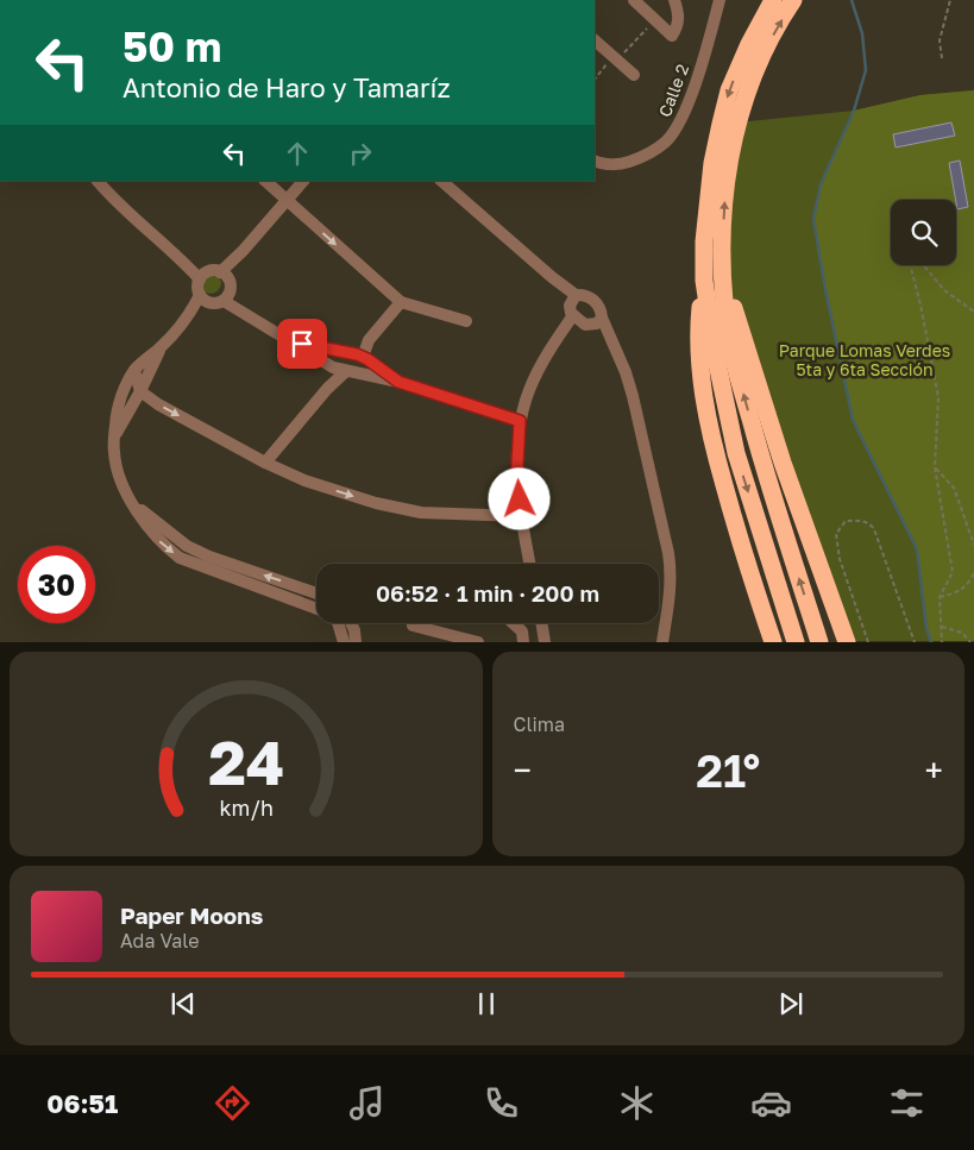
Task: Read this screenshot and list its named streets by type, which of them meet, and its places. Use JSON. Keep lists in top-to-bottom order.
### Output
{
  "streets": {
    "street": ["Calle 2"]
  },
  "parks": ["Parque Lomas Verdes 5ta y 6ta Sección"],
  "page": {
    "turn": ["50 m", "Antonio de Haro y Tamaríz"],
    "limit": "30",
    "trip": "06:52 · 1 min · 200 m",
    "tile": "Clima",
    "heat": ["−", "21°", "+"],
    "song": ["Paper Moons", "Ada Vale"],
    "tabs": "06:51",
    "gauge": ["24", "km/h"]
  }
}
